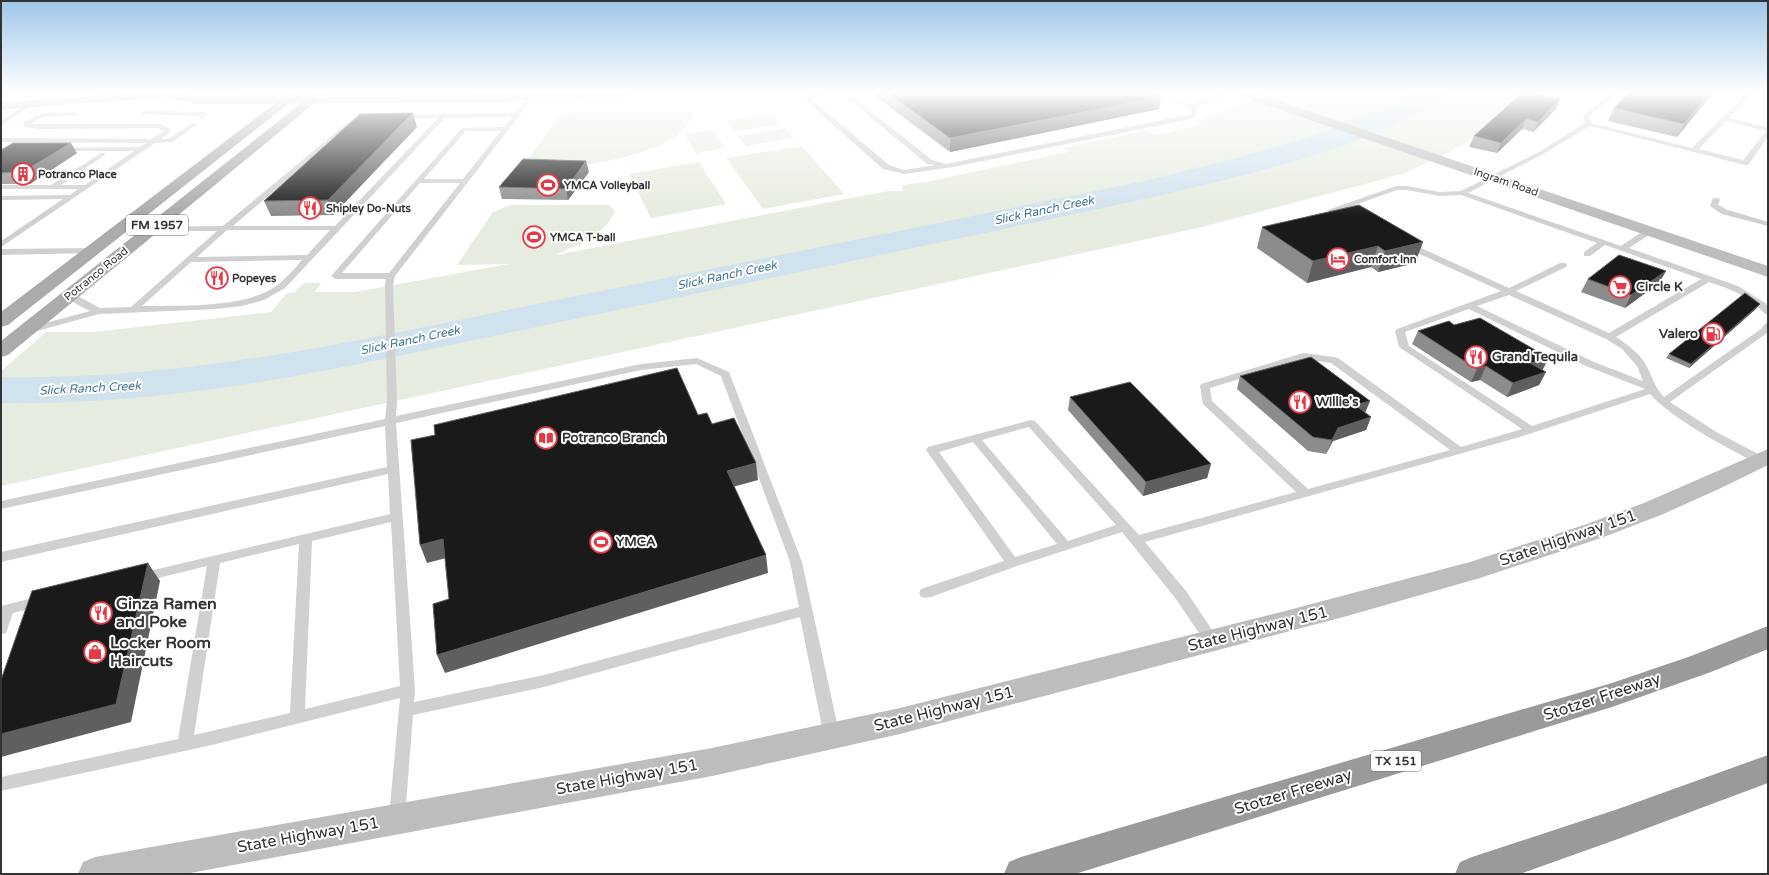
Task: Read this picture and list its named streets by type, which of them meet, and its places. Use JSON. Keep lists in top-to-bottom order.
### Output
{
  "streets": {
    "highway": ["Stotzer Freeway", "TX 151"],
    "main road": [
      "Ingram Road",
      "FM 1957",
      "Potranco Road",
      "State Highway 151"
    ]
  },
  "water": ["Slick Ranch Creek"],
  "places": {
    "building": ["Potranco Place"],
    "sports": ["YMCA Volleyball", "YMCA T-ball", "YMCA"],
    "restaurant": [
      "Shipley Do-Nuts",
      "Popeyes",
      "Grand Tequila",
      "Willie's",
      "Ginza Ramen and Poke"
    ],
    "hotel": ["Comfort Inn"],
    "supermarket": ["Circle K"],
    "fuel station": ["Valero"],
    "library": ["Potranco Branch"],
    "shop": ["Locker Room Haircuts"]
  }
}
